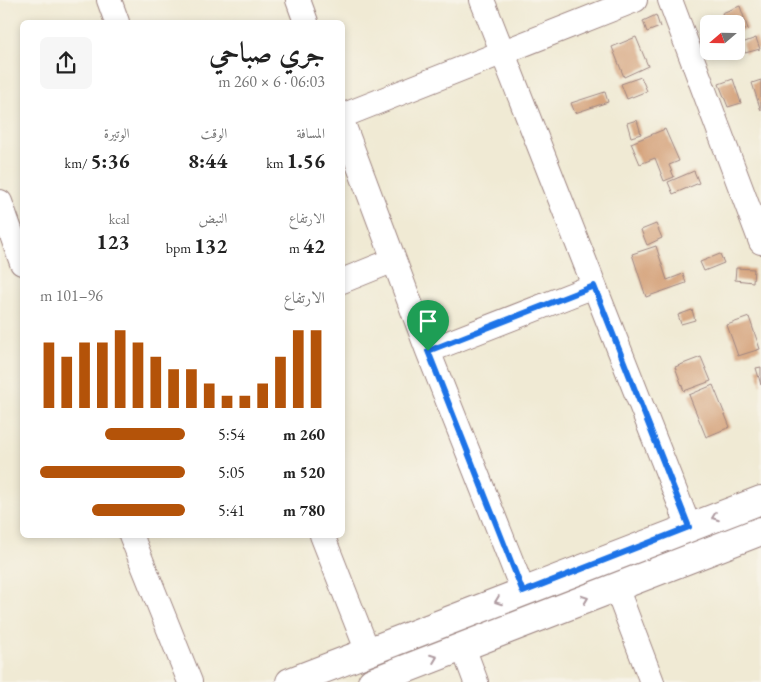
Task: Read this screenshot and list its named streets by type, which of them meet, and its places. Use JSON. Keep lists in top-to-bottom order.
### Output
{
  "north": "left",
  "page": {
    "heading": ["جري صباحي", "06:03 · 6 × 260 m"],
    "stats": [
      ["المسافة", "1.56 km"],
      ["الوقت", "8:44"],
      ["الوتيرة", "5:36 /km"],
      ["الارتفاع", "42 m"],
      ["النبض", "132 bpm"],
      ["kcal", "123"]
    ],
    "chart": ["الارتفاع", "96–101 m"],
    "list": [
      {
        "name": "260 m",
        "note": "5:54"
      },
      {
        "name": "520 m",
        "note": "5:05"
      },
      {
        "name": "780 m",
        "note": "5:41"
      }
    ]
  }
}
